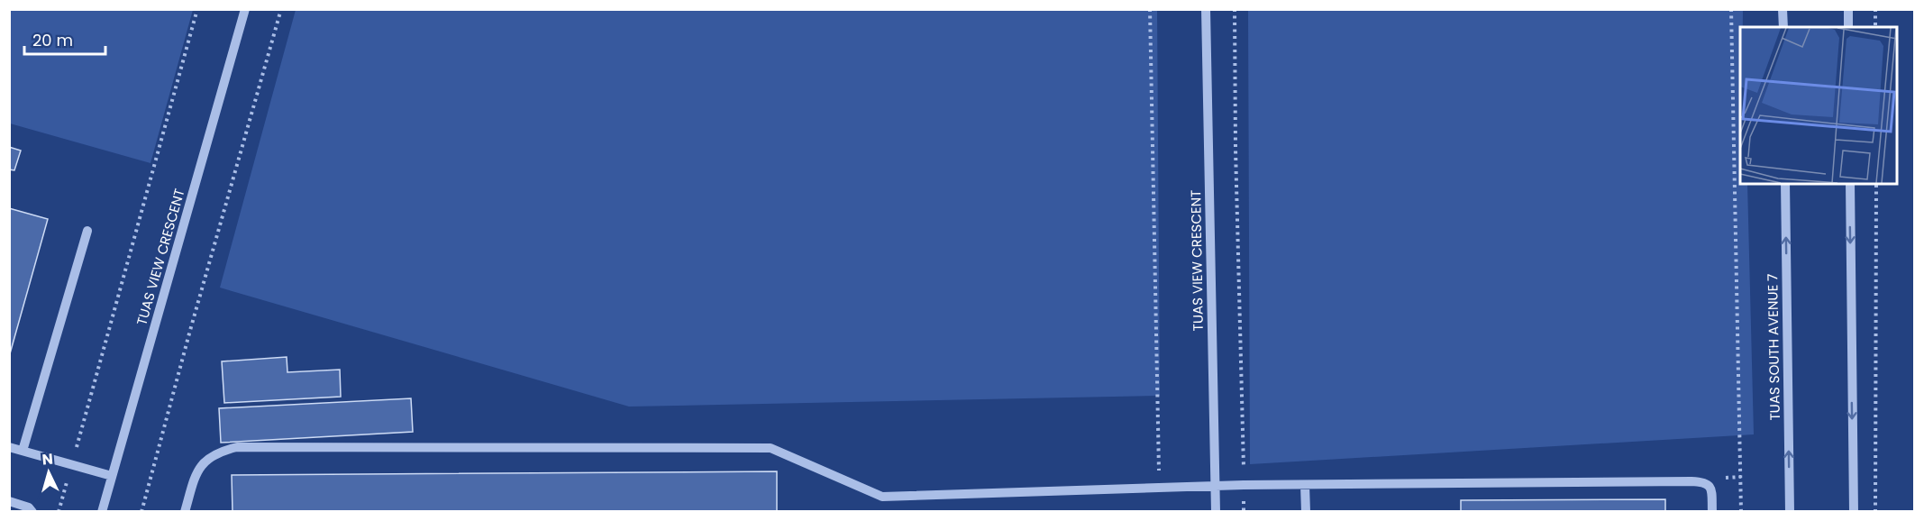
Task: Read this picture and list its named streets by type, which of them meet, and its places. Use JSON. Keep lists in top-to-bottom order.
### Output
{
  "streets": {
    "street": ["TUAS VIEW CRESCENT", "TUAS SOUTH AVENUE 7"]
  },
  "scale_bar": "20 m",
  "north": "top"
}
